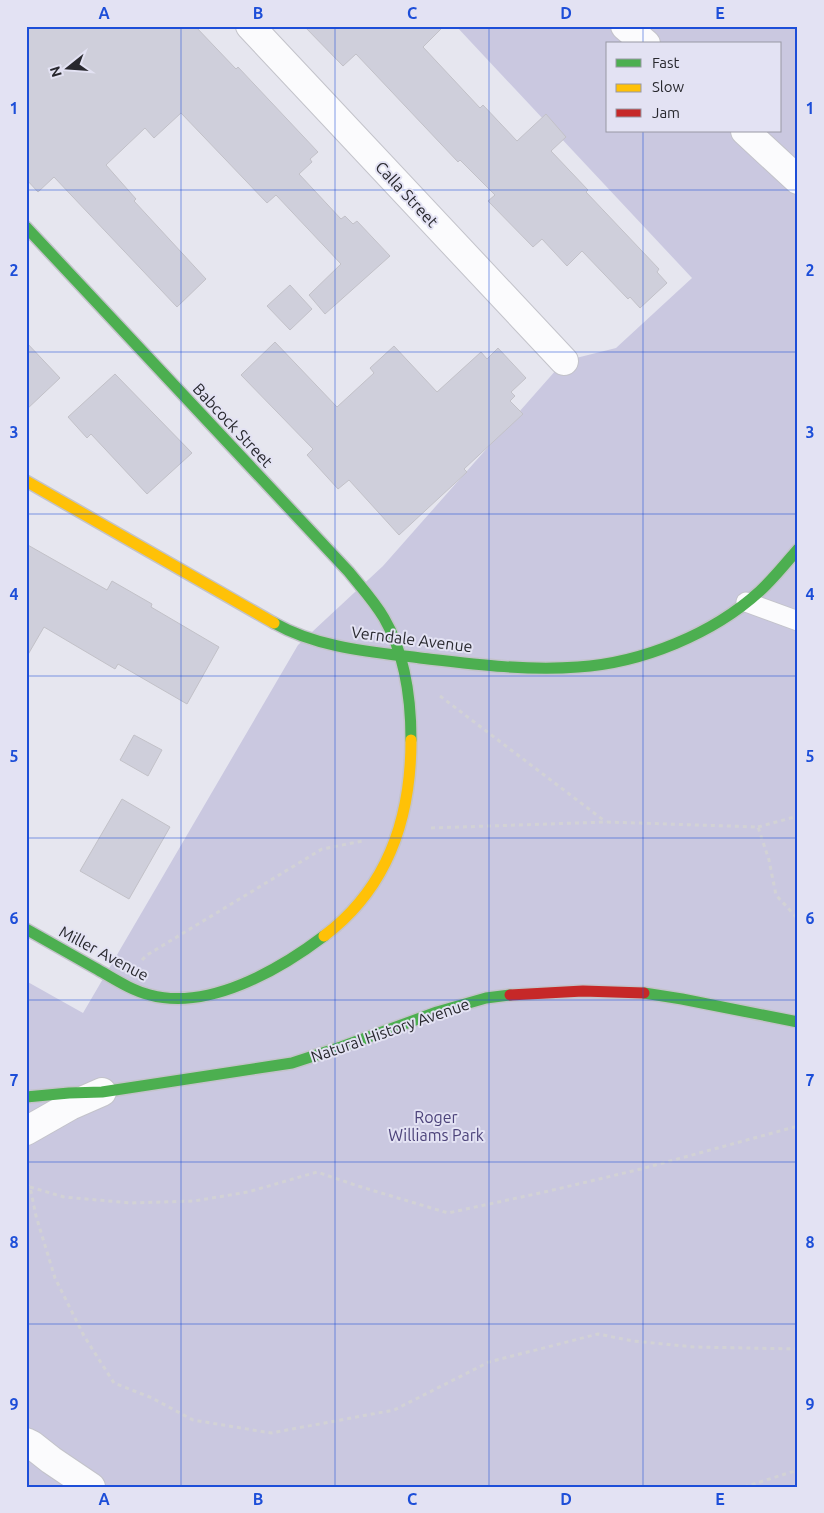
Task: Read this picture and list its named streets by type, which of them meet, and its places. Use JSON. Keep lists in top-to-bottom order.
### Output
{
  "streets": {
    "street": [
      "Calla Street",
      "Babcock Street",
      "Verndale Avenue",
      "Miller Avenue",
      "Natural History Avenue"
    ]
  },
  "crossings": [
    ["Babcock Street", "Verndale Avenue"],
    ["Babcock Street", "Miller Avenue"],
    ["Verndale Avenue", "Miller Avenue"]
  ],
  "parks": ["Roger Williams Park"],
  "legend": ["Fast", "Slow", "Jam"],
  "north": "left",
  "grid": {
    "columns": [
      "A",
      "B",
      "C",
      "D",
      "E"
    ],
    "rows": [
      "1",
      "2",
      "3",
      "4",
      "5",
      "6",
      "7",
      "8",
      "9"
    ]
  }
}
